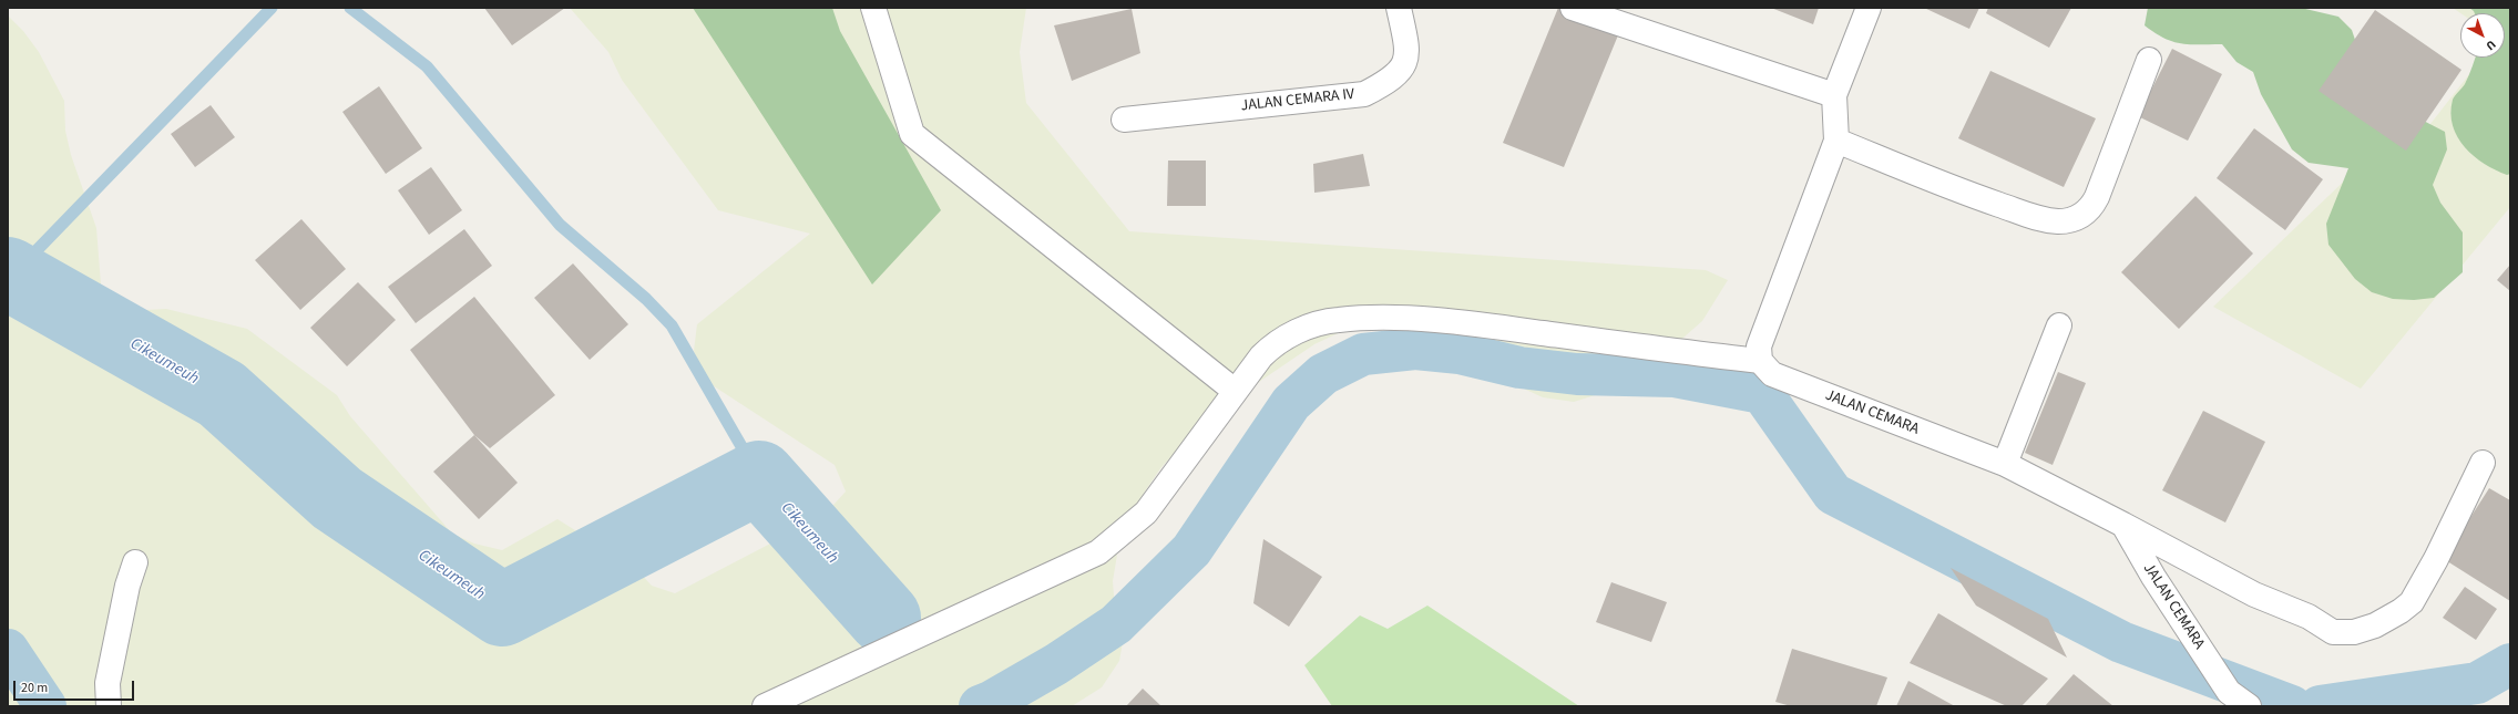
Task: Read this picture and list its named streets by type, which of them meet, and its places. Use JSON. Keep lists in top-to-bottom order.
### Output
{
  "streets": {
    "street": ["JALAN CEMARA IV", "JALAN CEMARA"]
  },
  "water": ["Cikeumeuh"],
  "scale_bar": "20 m",
  "north": "bottom right"
}
